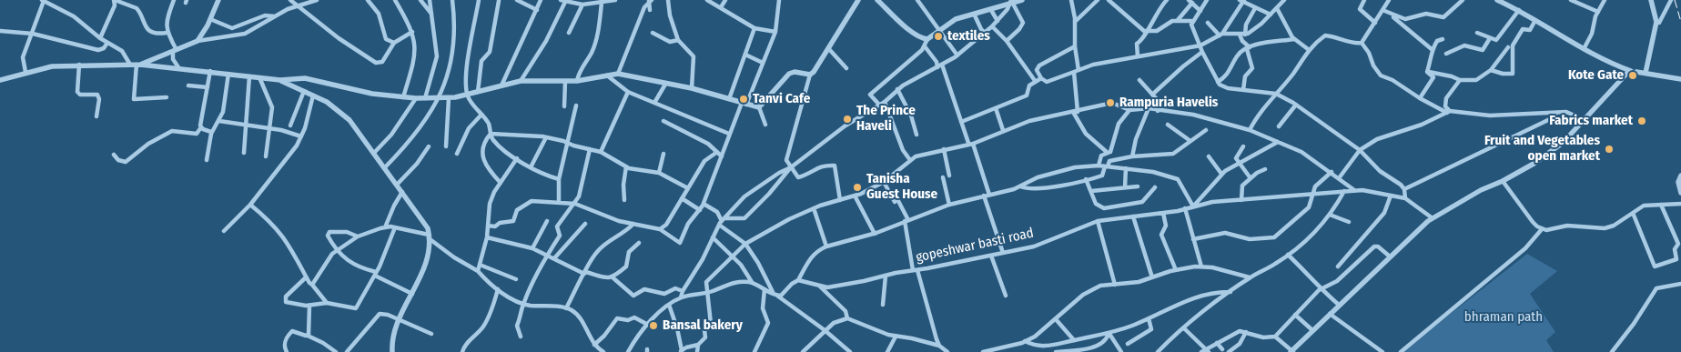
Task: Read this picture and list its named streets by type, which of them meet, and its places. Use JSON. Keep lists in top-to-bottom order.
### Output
{
  "streets": {
    "street": ["gopeshwar basti road"]
  },
  "parks": ["bhraman path"],
  "places": [
    "textiles",
    "Kote Gate",
    "Tanvi Cafe",
    "Rampuria Havelis",
    "The Prince Haveli",
    "Fabrics market",
    "Fruit and Vegetables open market",
    "Tanisha Guest House",
    "Bansal bakery"
  ]
}
